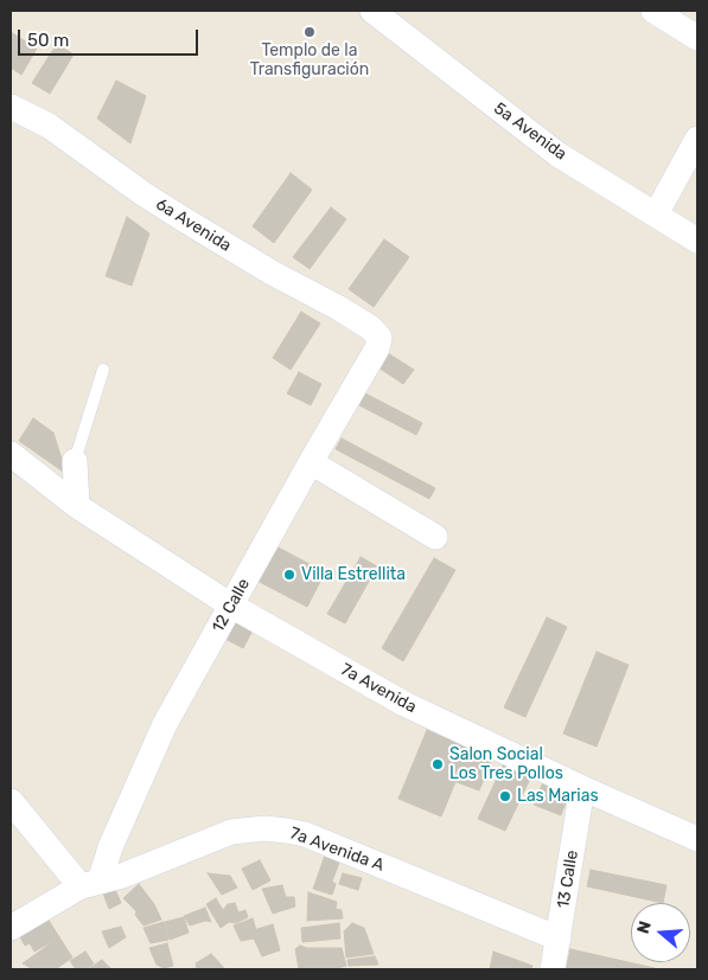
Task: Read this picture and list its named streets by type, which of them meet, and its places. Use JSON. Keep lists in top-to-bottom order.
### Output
{
  "streets": {
    "street": [
      "5a Avenida",
      "6a Avenida",
      "12 Calle",
      "7a Avenida",
      "7a Avenida A",
      "13 Calle"
    ]
  },
  "crossings": [
    ["6a Avenida", "12 Calle"],
    ["12 Calle", "7a Avenida"],
    ["12 Calle", "7a Avenida A"],
    ["7a Avenida", "13 Calle"],
    ["7a Avenida A", "13 Calle"]
  ],
  "places": [
    "Templo de la Transfiguración",
    "Villa Estrellita",
    "Salon Social Los Tres Pollos",
    "Las Marias"
  ],
  "scale_bar": "50 m",
  "north": "left"
}
